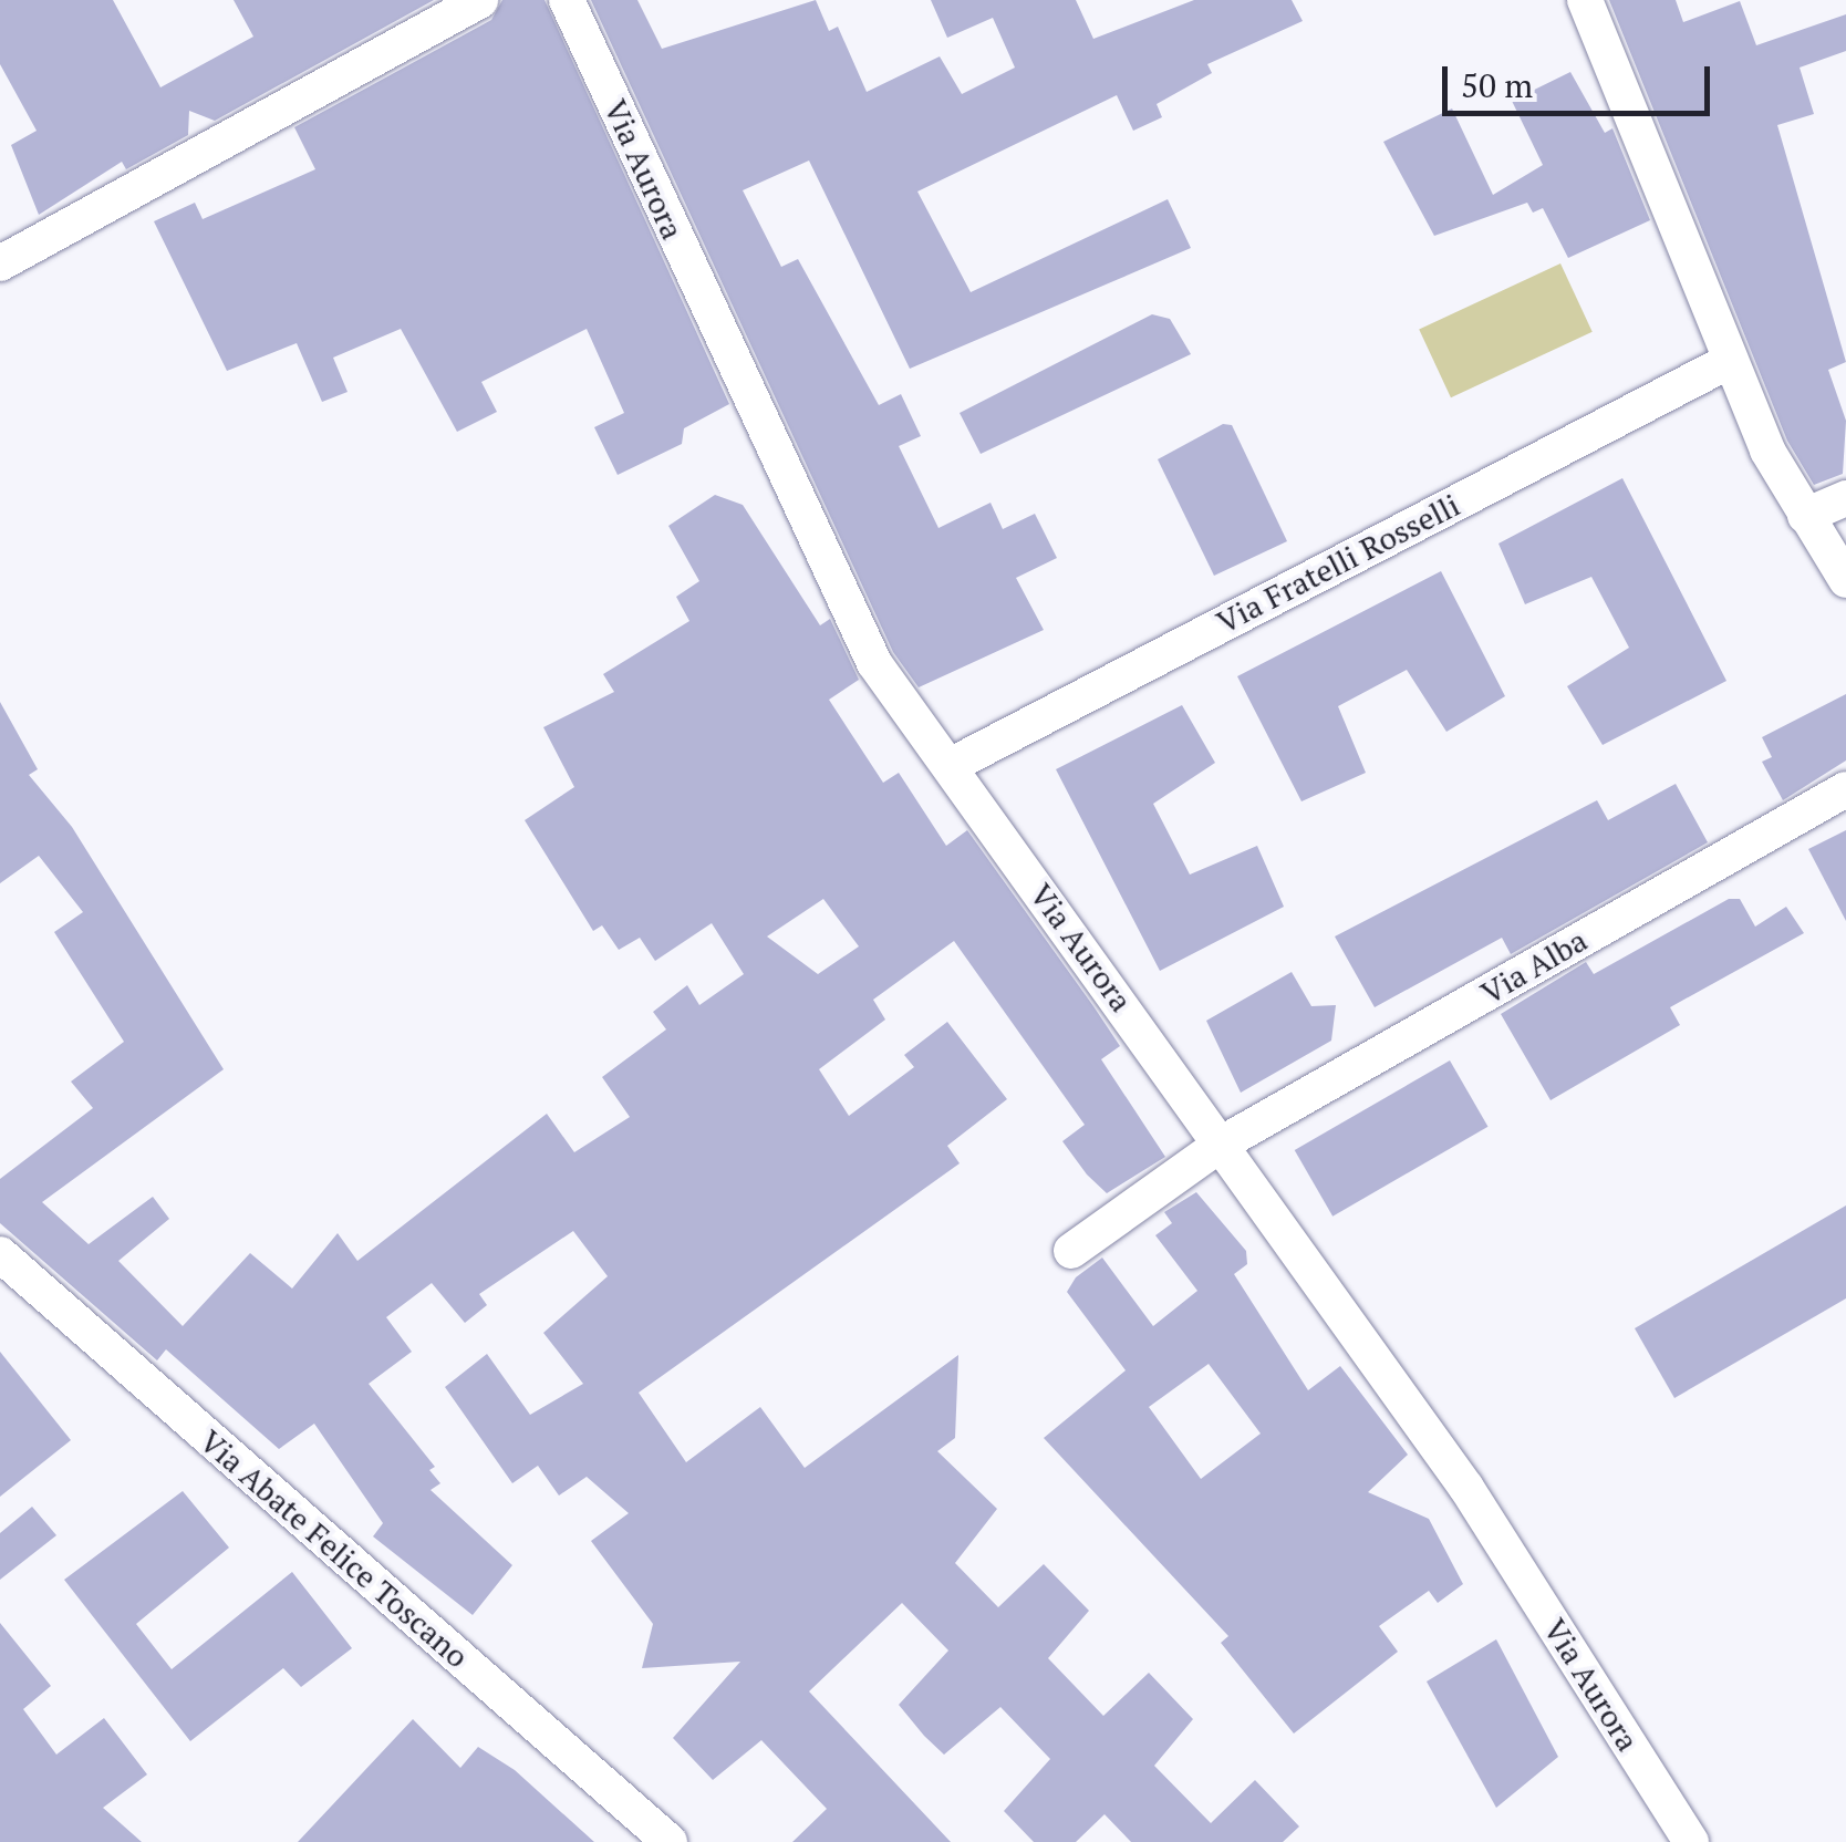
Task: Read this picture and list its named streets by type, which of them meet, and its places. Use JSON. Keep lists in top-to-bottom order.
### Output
{
  "streets": {
    "street": [
      "Via Aurora",
      "Via Fratelli Rosselli",
      "Via Alba",
      "Via Abate Felice Toscano"
    ]
  },
  "crossings": [
    ["Via Aurora", "Via Fratelli Rosselli"],
    ["Via Aurora", "Via Alba"]
  ],
  "scale_bar": "50 m"
}
